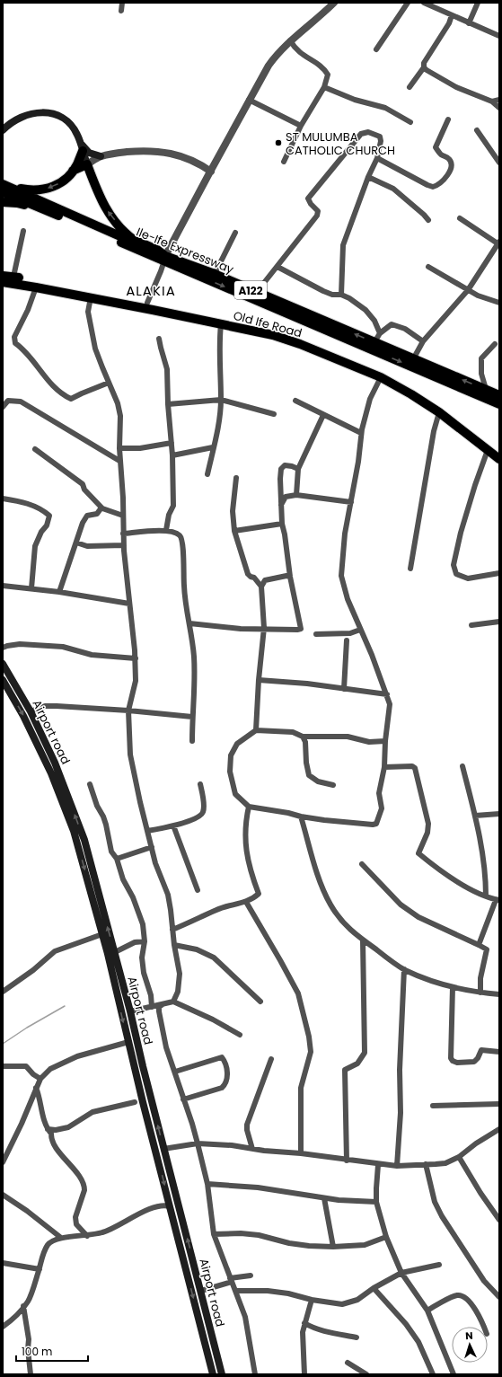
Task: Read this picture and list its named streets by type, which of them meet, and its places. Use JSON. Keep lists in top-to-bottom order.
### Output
{
  "streets": {
    "main road": [
      "Ile-Ife Expressway",
      "A122",
      "Old Ife Road",
      "Airport road"
    ]
  },
  "districts": ["ALAKIA"],
  "places": ["ST MULUMBA CATHOLIC CHURCH"],
  "scale_bar": "100 m",
  "north": "top"
}
